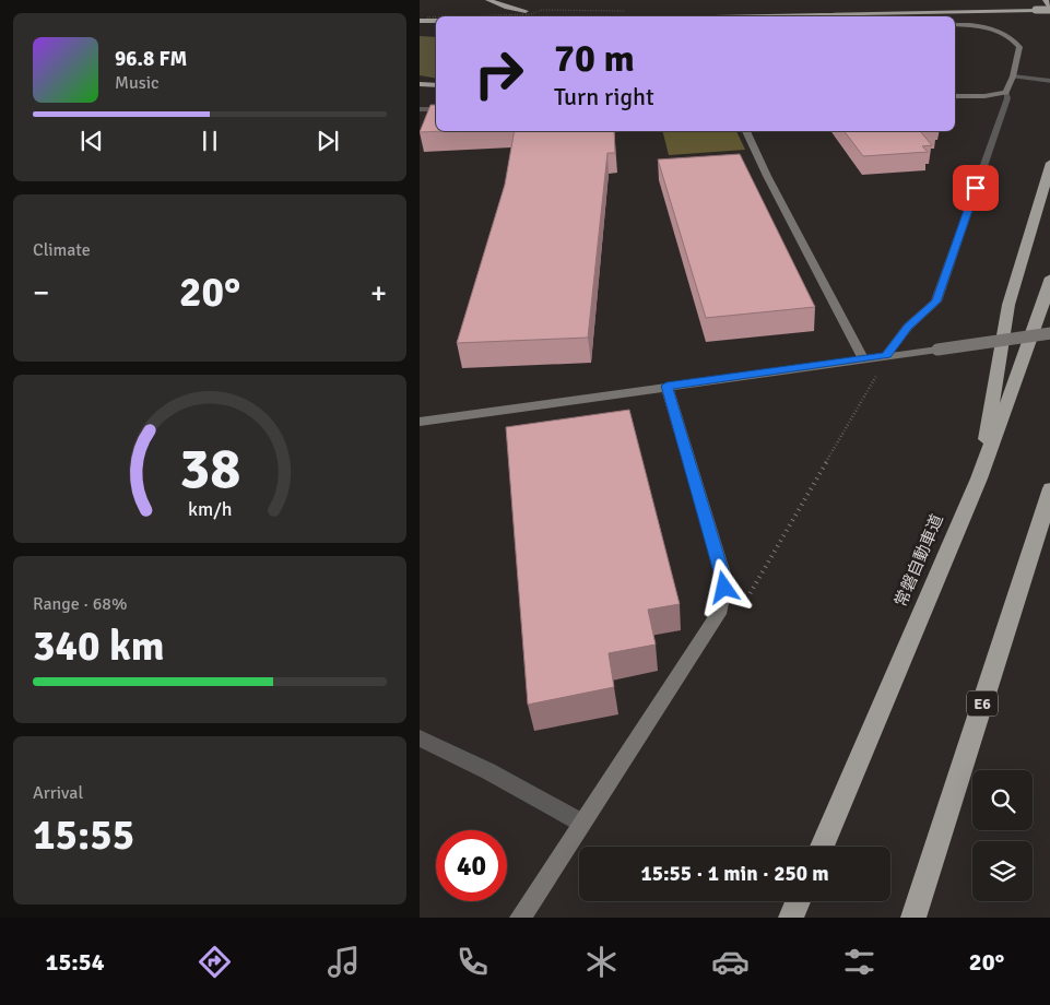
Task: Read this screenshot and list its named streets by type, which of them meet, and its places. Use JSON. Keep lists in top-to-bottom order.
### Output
{
  "streets": {
    "highway": ["常磐自動車道", "E6"]
  },
  "page": {
    "turn": ["70 m", "Turn right"],
    "song": ["96.8 FM", "Music"],
    "tile": [
      "Climate",
      ["Range · 68%", "340 km"],
      ["Arrival", "15:55"]
    ],
    "heat": ["−", "20°", "+"],
    "limit": "40",
    "trip": "15:55 · 1 min · 250 m",
    "tabs": ["15:54", "20°"],
    "gauge": ["38", "km/h"]
  }
}
